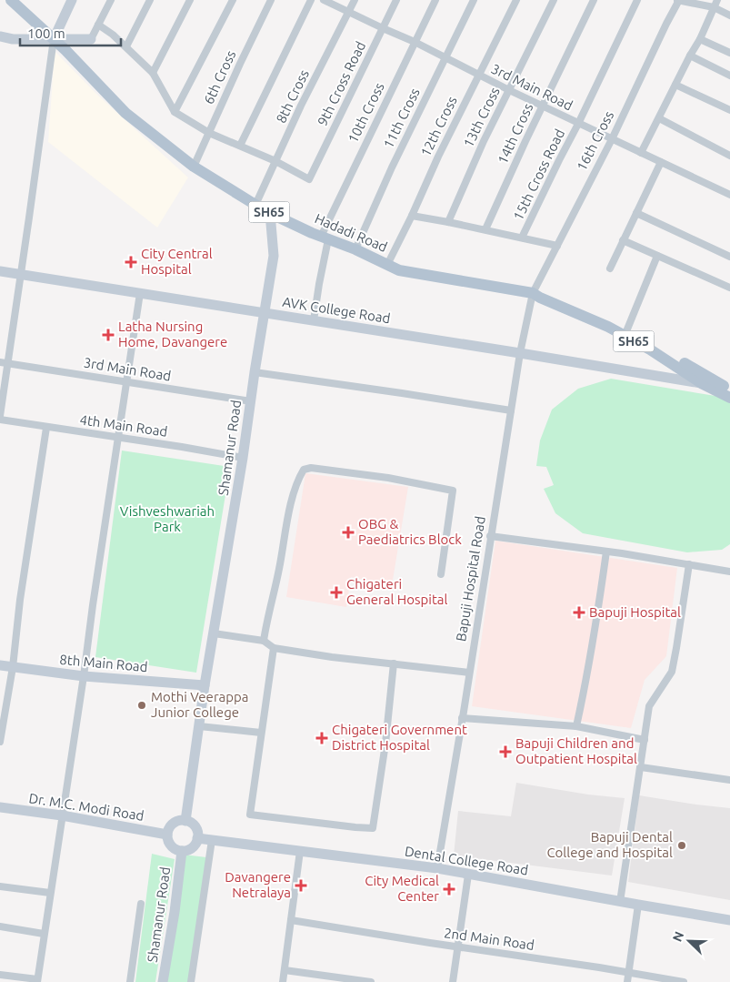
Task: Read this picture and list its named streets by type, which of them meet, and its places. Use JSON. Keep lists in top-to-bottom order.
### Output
{
  "streets": {
    "main road": [
      "SH65",
      "Hadadi Road",
      "AVK College Road",
      "Shamanur Road",
      "8th Main Road",
      "Dr. M.C. Modi Road",
      "Dental College Road"
    ],
    "street": [
      "6th Cross",
      "9th Cross Road",
      "3rd Main Road",
      "8th Cross",
      "10th Cross",
      "13th Cross",
      "11th Cross",
      "12th Cross",
      "14th Cross",
      "16th Cross",
      "15th Cross Road",
      "4th Main Road",
      "Bapuji Hospital Road",
      "2nd Main Road"
    ]
  },
  "crossings": [
    ["6th Cross", "Hadadi Road"],
    ["9th Cross Road", "3rd Main Road"],
    ["9th Cross Road", "8th Cross"],
    ["3rd Main Road", "8th Cross"],
    ["3rd Main Road", "10th Cross"],
    ["3rd Main Road", "13th Cross"],
    ["3rd Main Road", "11th Cross"],
    ["3rd Main Road", "12th Cross"],
    ["3rd Main Road", "14th Cross"],
    ["3rd Main Road", "16th Cross"],
    ["3rd Main Road", "15th Cross Road"],
    ["3rd Main Road", "Shamanur Road"],
    ["8th Cross", "Hadadi Road"],
    ["10th Cross", "Hadadi Road"],
    ["10th Cross", "AVK College Road"],
    ["11th Cross", "Hadadi Road"],
    ["12th Cross", "Hadadi Road"],
    ["16th Cross", "Hadadi Road"],
    ["16th Cross", "Bapuji Hospital Road"],
    ["Hadadi Road", "AVK College Road"],
    ["Hadadi Road", "Shamanur Road"],
    ["Hadadi Road", "Bapuji Hospital Road"],
    ["AVK College Road", "Shamanur Road"],
    ["AVK College Road", "Bapuji Hospital Road"],
    ["4th Main Road", "Shamanur Road"],
    ["Shamanur Road", "8th Main Road"],
    ["Shamanur Road", "Dr. M.C. Modi Road"],
    ["Shamanur Road", "Dental College Road"],
    ["Bapuji Hospital Road", "Dental College Road"],
    ["Dr. M.C. Modi Road", "Dental College Road"]
  ],
  "parks": ["Vishveshwariah Park"],
  "places": {
    "health": [
      "City Central Hospital",
      "Latha Nursing Home, Davangere",
      "OBG & Paediatrics Block",
      "Chigateri General Hospital",
      "Bapuji Hospital",
      "Chigateri Government District Hospital",
      "Bapuji Children and Outpatient Hospital",
      "Davangere Netralaya",
      "City Medical Center"
    ],
    "other": ["Mothi Veerappa Junior College", "Bapuji Dental College and Hospital"]
  },
  "scale_bar": "100 m",
  "north": "top left"
}
